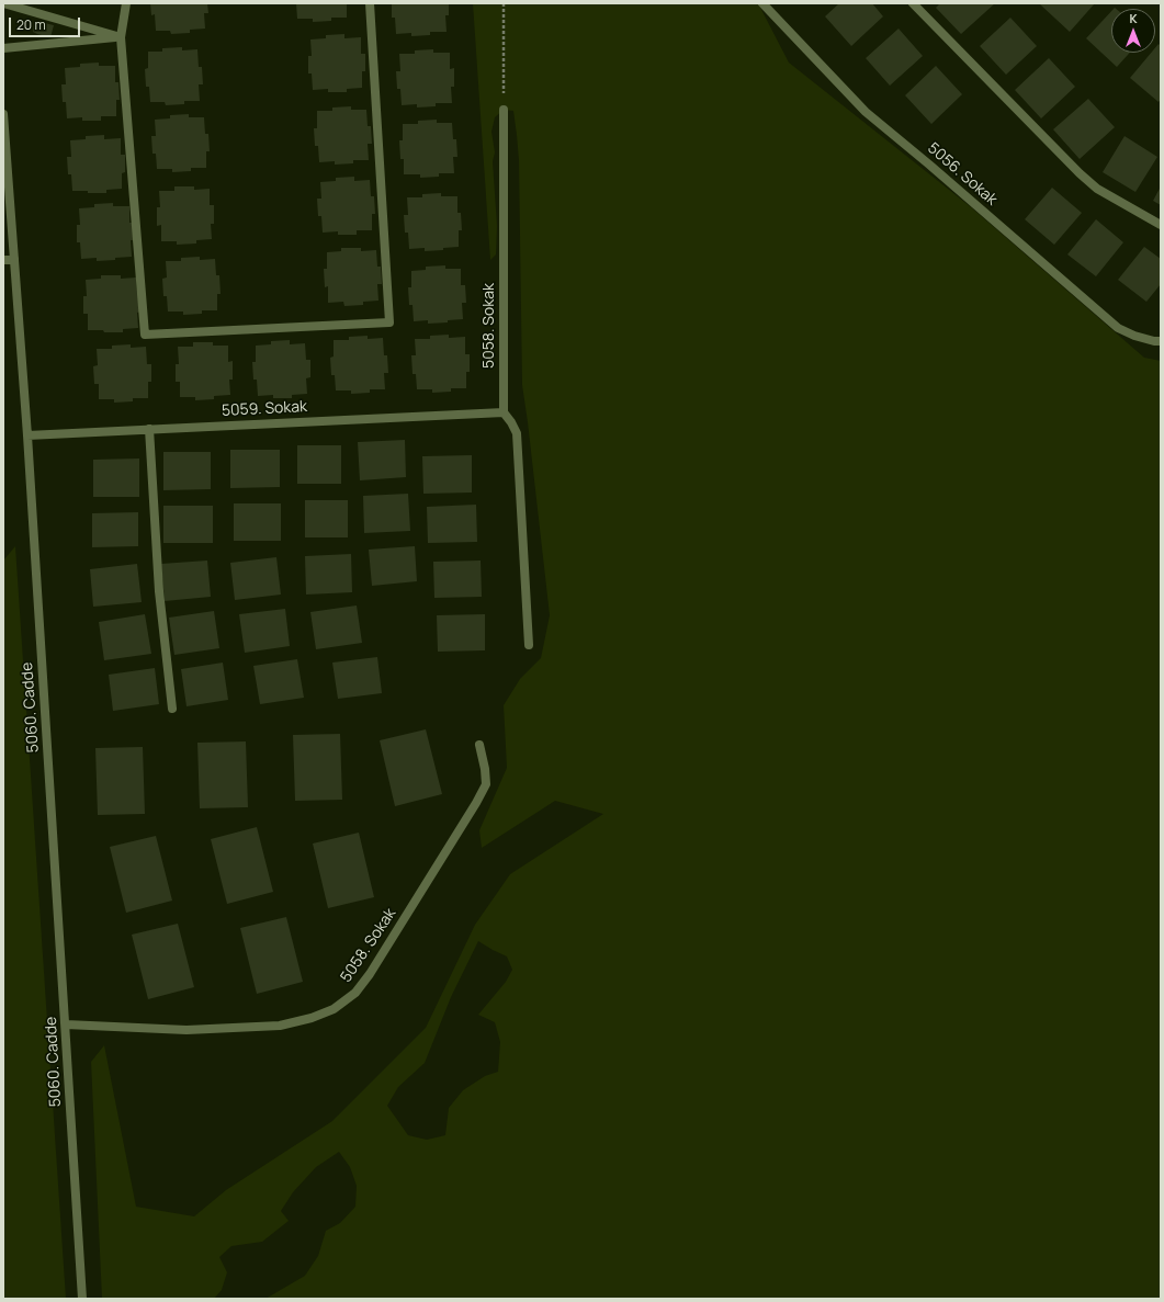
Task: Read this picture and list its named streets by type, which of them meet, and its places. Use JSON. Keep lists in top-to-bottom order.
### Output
{
  "streets": {
    "street": [
      "5056. Sokak",
      "5058. Sokak",
      "5059. Sokak",
      "5060. Cadde"
    ]
  },
  "crossings": [
    ["5058. Sokak", "5059. Sokak"],
    ["5058. Sokak", "5060. Cadde"],
    ["5059. Sokak", "5060. Cadde"]
  ],
  "scale_bar": "20 m",
  "north": "top"
}
